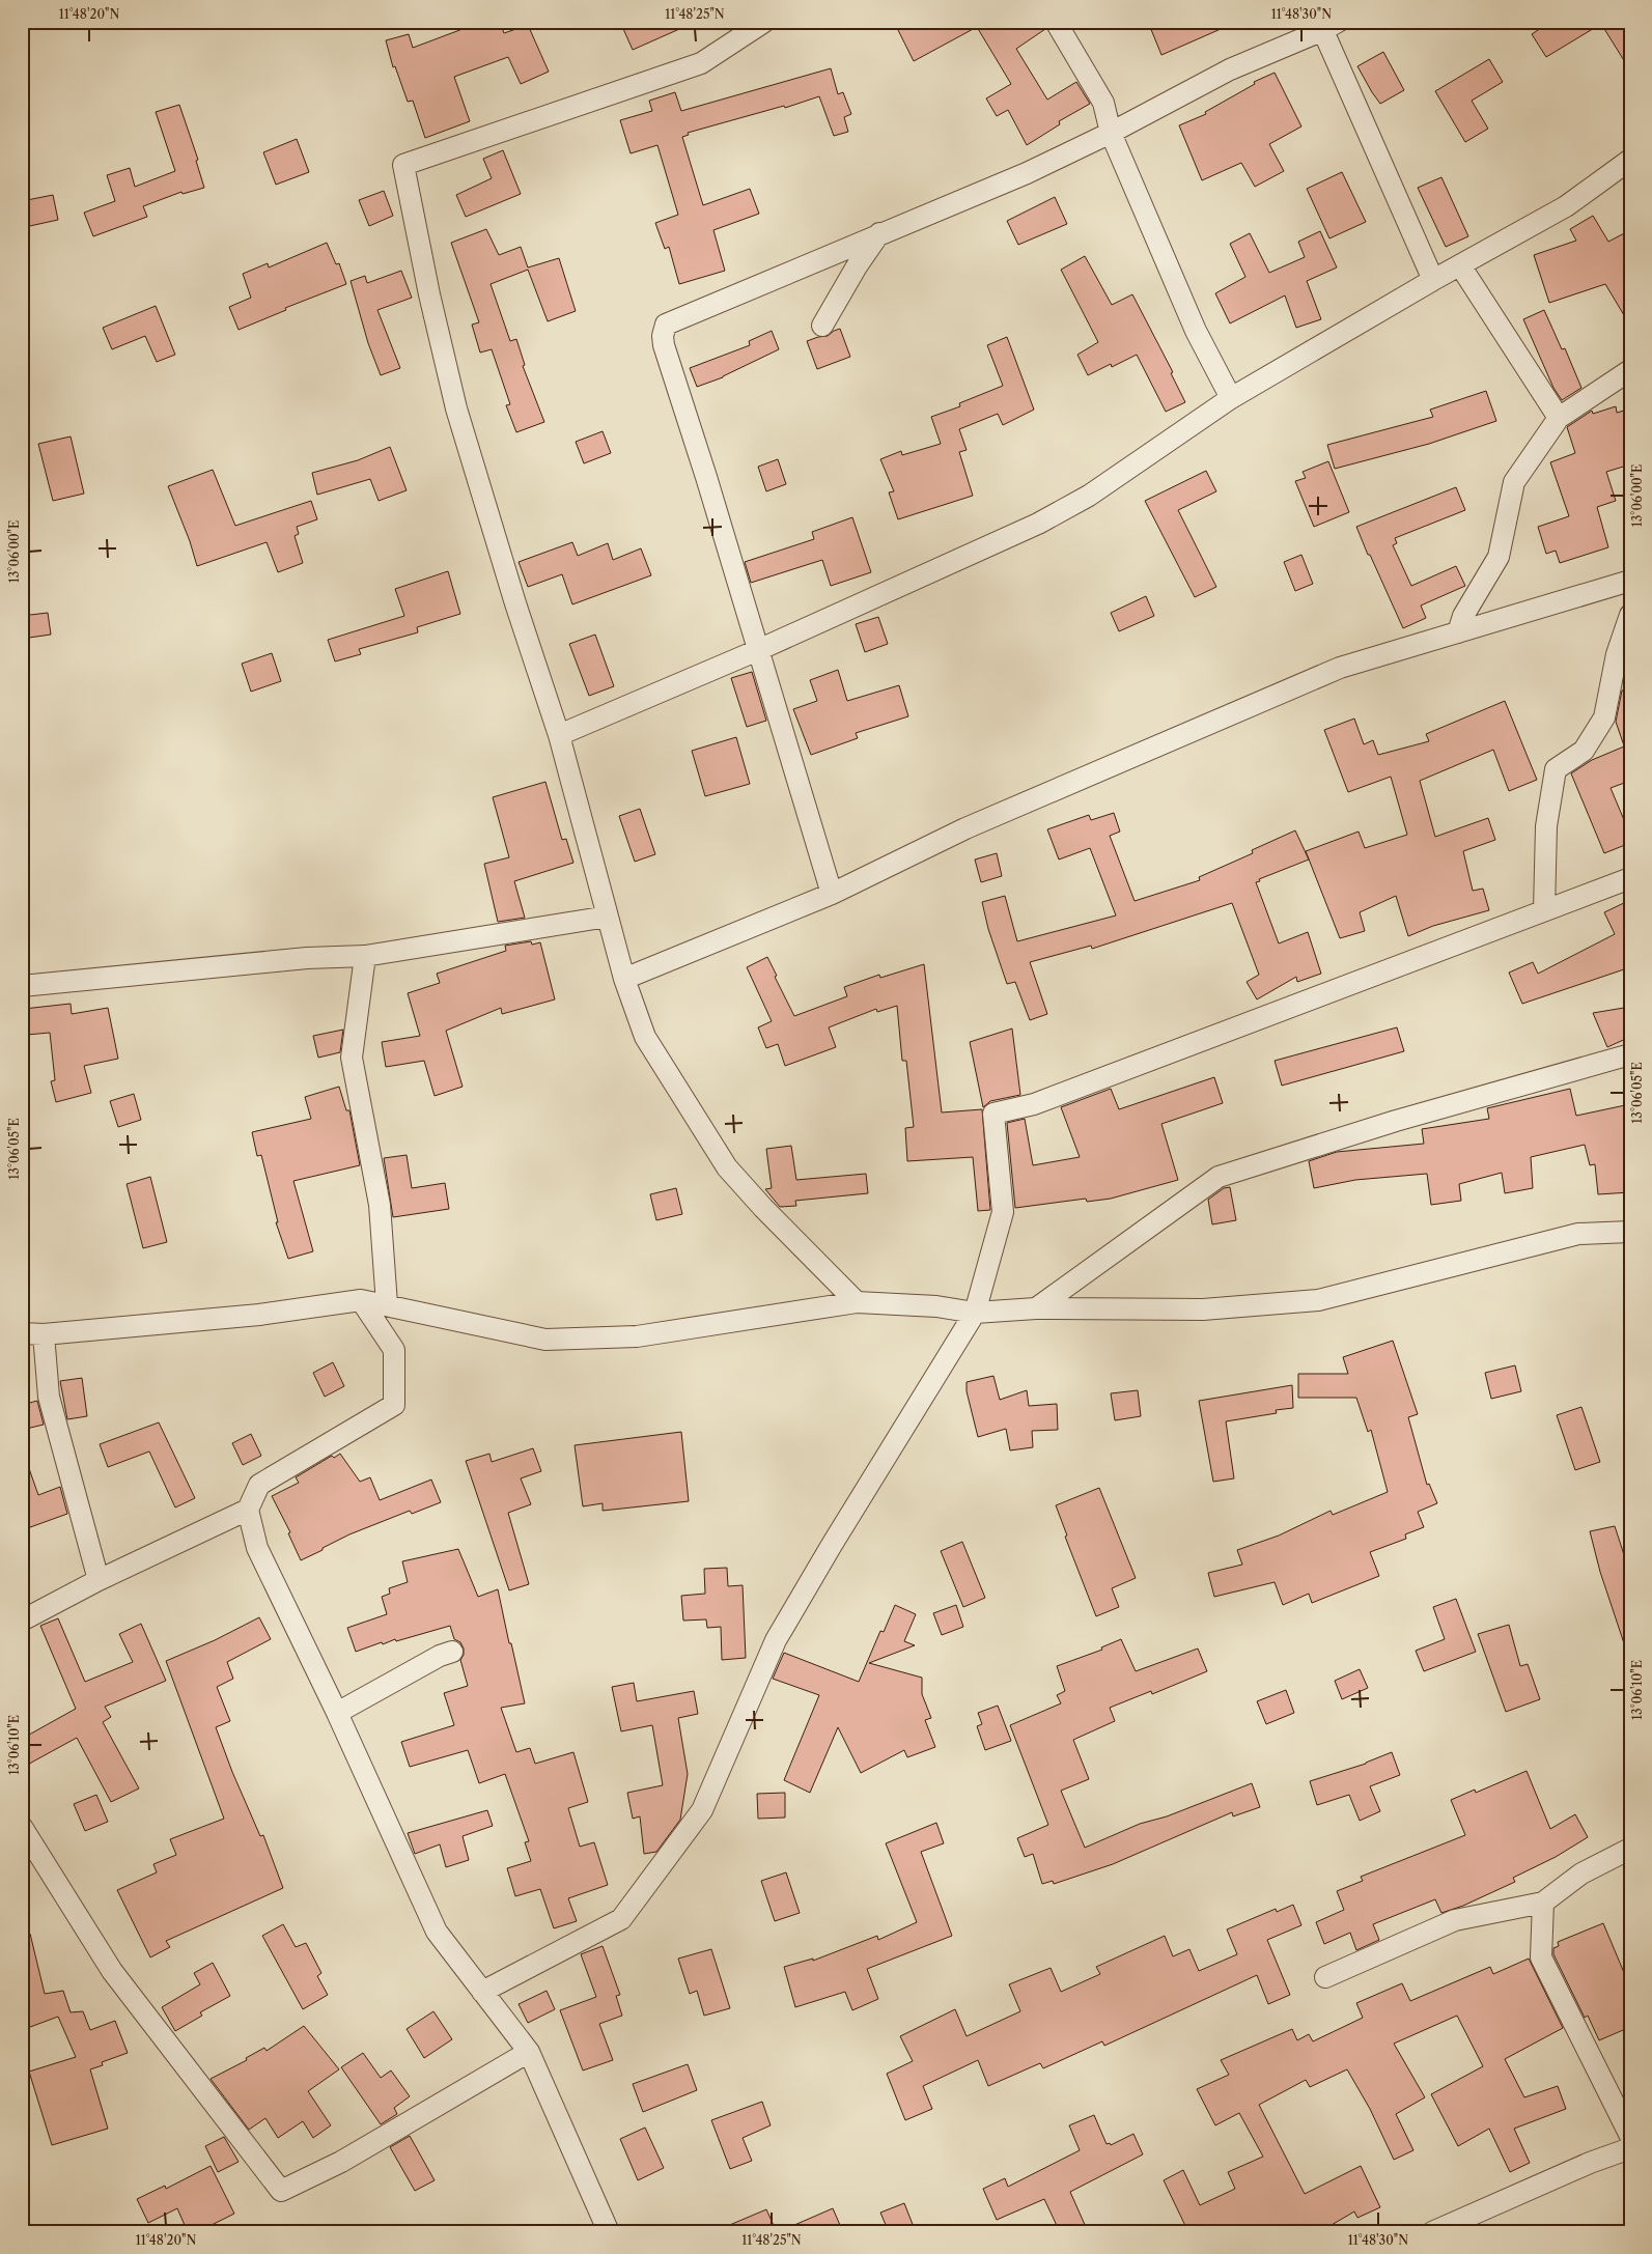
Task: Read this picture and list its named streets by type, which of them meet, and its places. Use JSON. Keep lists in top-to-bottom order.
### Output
{
  "coordinates": [
    "11°48'20\"N",
    "11°48'25\"N",
    "11°48'30\"N",
    "13°06'00\"E",
    "13°06'05\"E",
    "13°06'10\"E"
  ]
}
